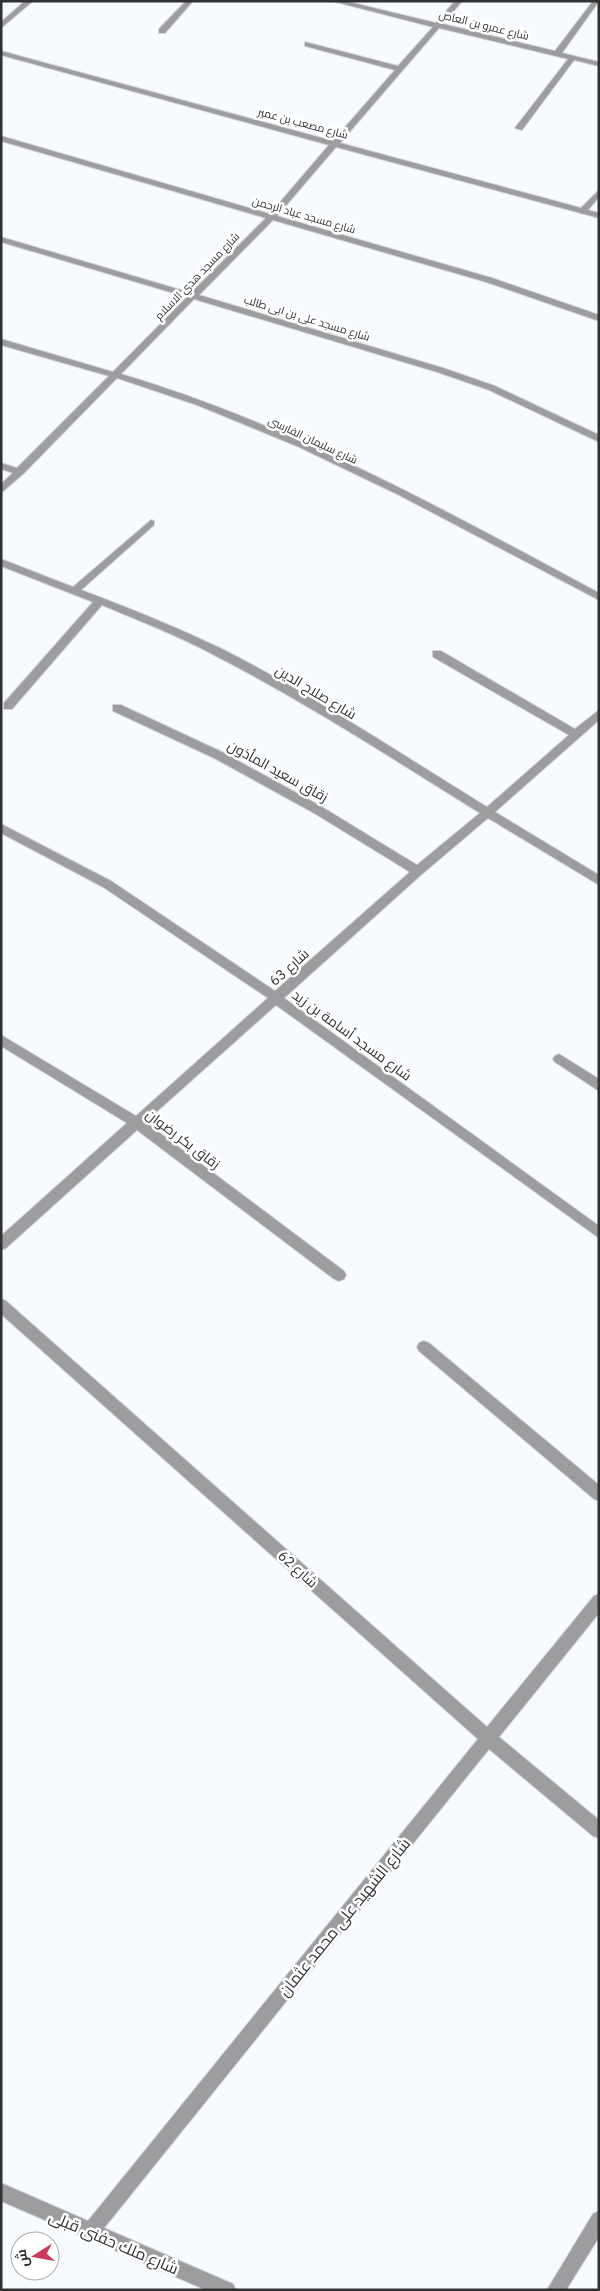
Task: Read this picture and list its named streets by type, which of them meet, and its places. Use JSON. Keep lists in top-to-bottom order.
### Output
{
  "streets": {
    "street": [
      "شارع عمرو بن العاص",
      "شارع مصعب بن عمير",
      "شارع مسجد عباد الرحمن",
      "شارع مسجد هدي الاسلام",
      "شارع مسجد على بن ابى طالب",
      "شارع سليمان الفارسى",
      "شارع صلاح الدين",
      "زقاق سعيد المأذون",
      "شارع 63",
      "شارع مسجد أسامة بن زيد",
      "زقاق بكر رضوان",
      "شارع 62",
      "شارع الشهيد على محمد عثمان",
      "شارع ملك حفنى قبلى"
    ]
  },
  "crossings": [
    ["شارع عمرو بن العاص", "شارع مسجد هدي الاسلام"],
    ["شارع مصعب بن عمير", "شارع مسجد هدي الاسلام"],
    ["شارع مسجد عباد الرحمن", "شارع مسجد هدي الاسلام"],
    ["شارع مسجد هدي الاسلام", "شارع مسجد على بن ابى طالب"],
    ["شارع مسجد هدي الاسلام", "شارع سليمان الفارسى"],
    ["شارع صلاح الدين", "شارع 63"],
    ["زقاق سعيد المأذون", "شارع 63"],
    ["شارع 63", "شارع مسجد أسامة بن زيد"],
    ["شارع 63", "زقاق بكر رضوان"],
    ["شارع 62", "شارع الشهيد على محمد عثمان"],
    ["شارع الشهيد على محمد عثمان", "شارع ملك حفنى قبلى"]
  ],
  "north": "left"
}
